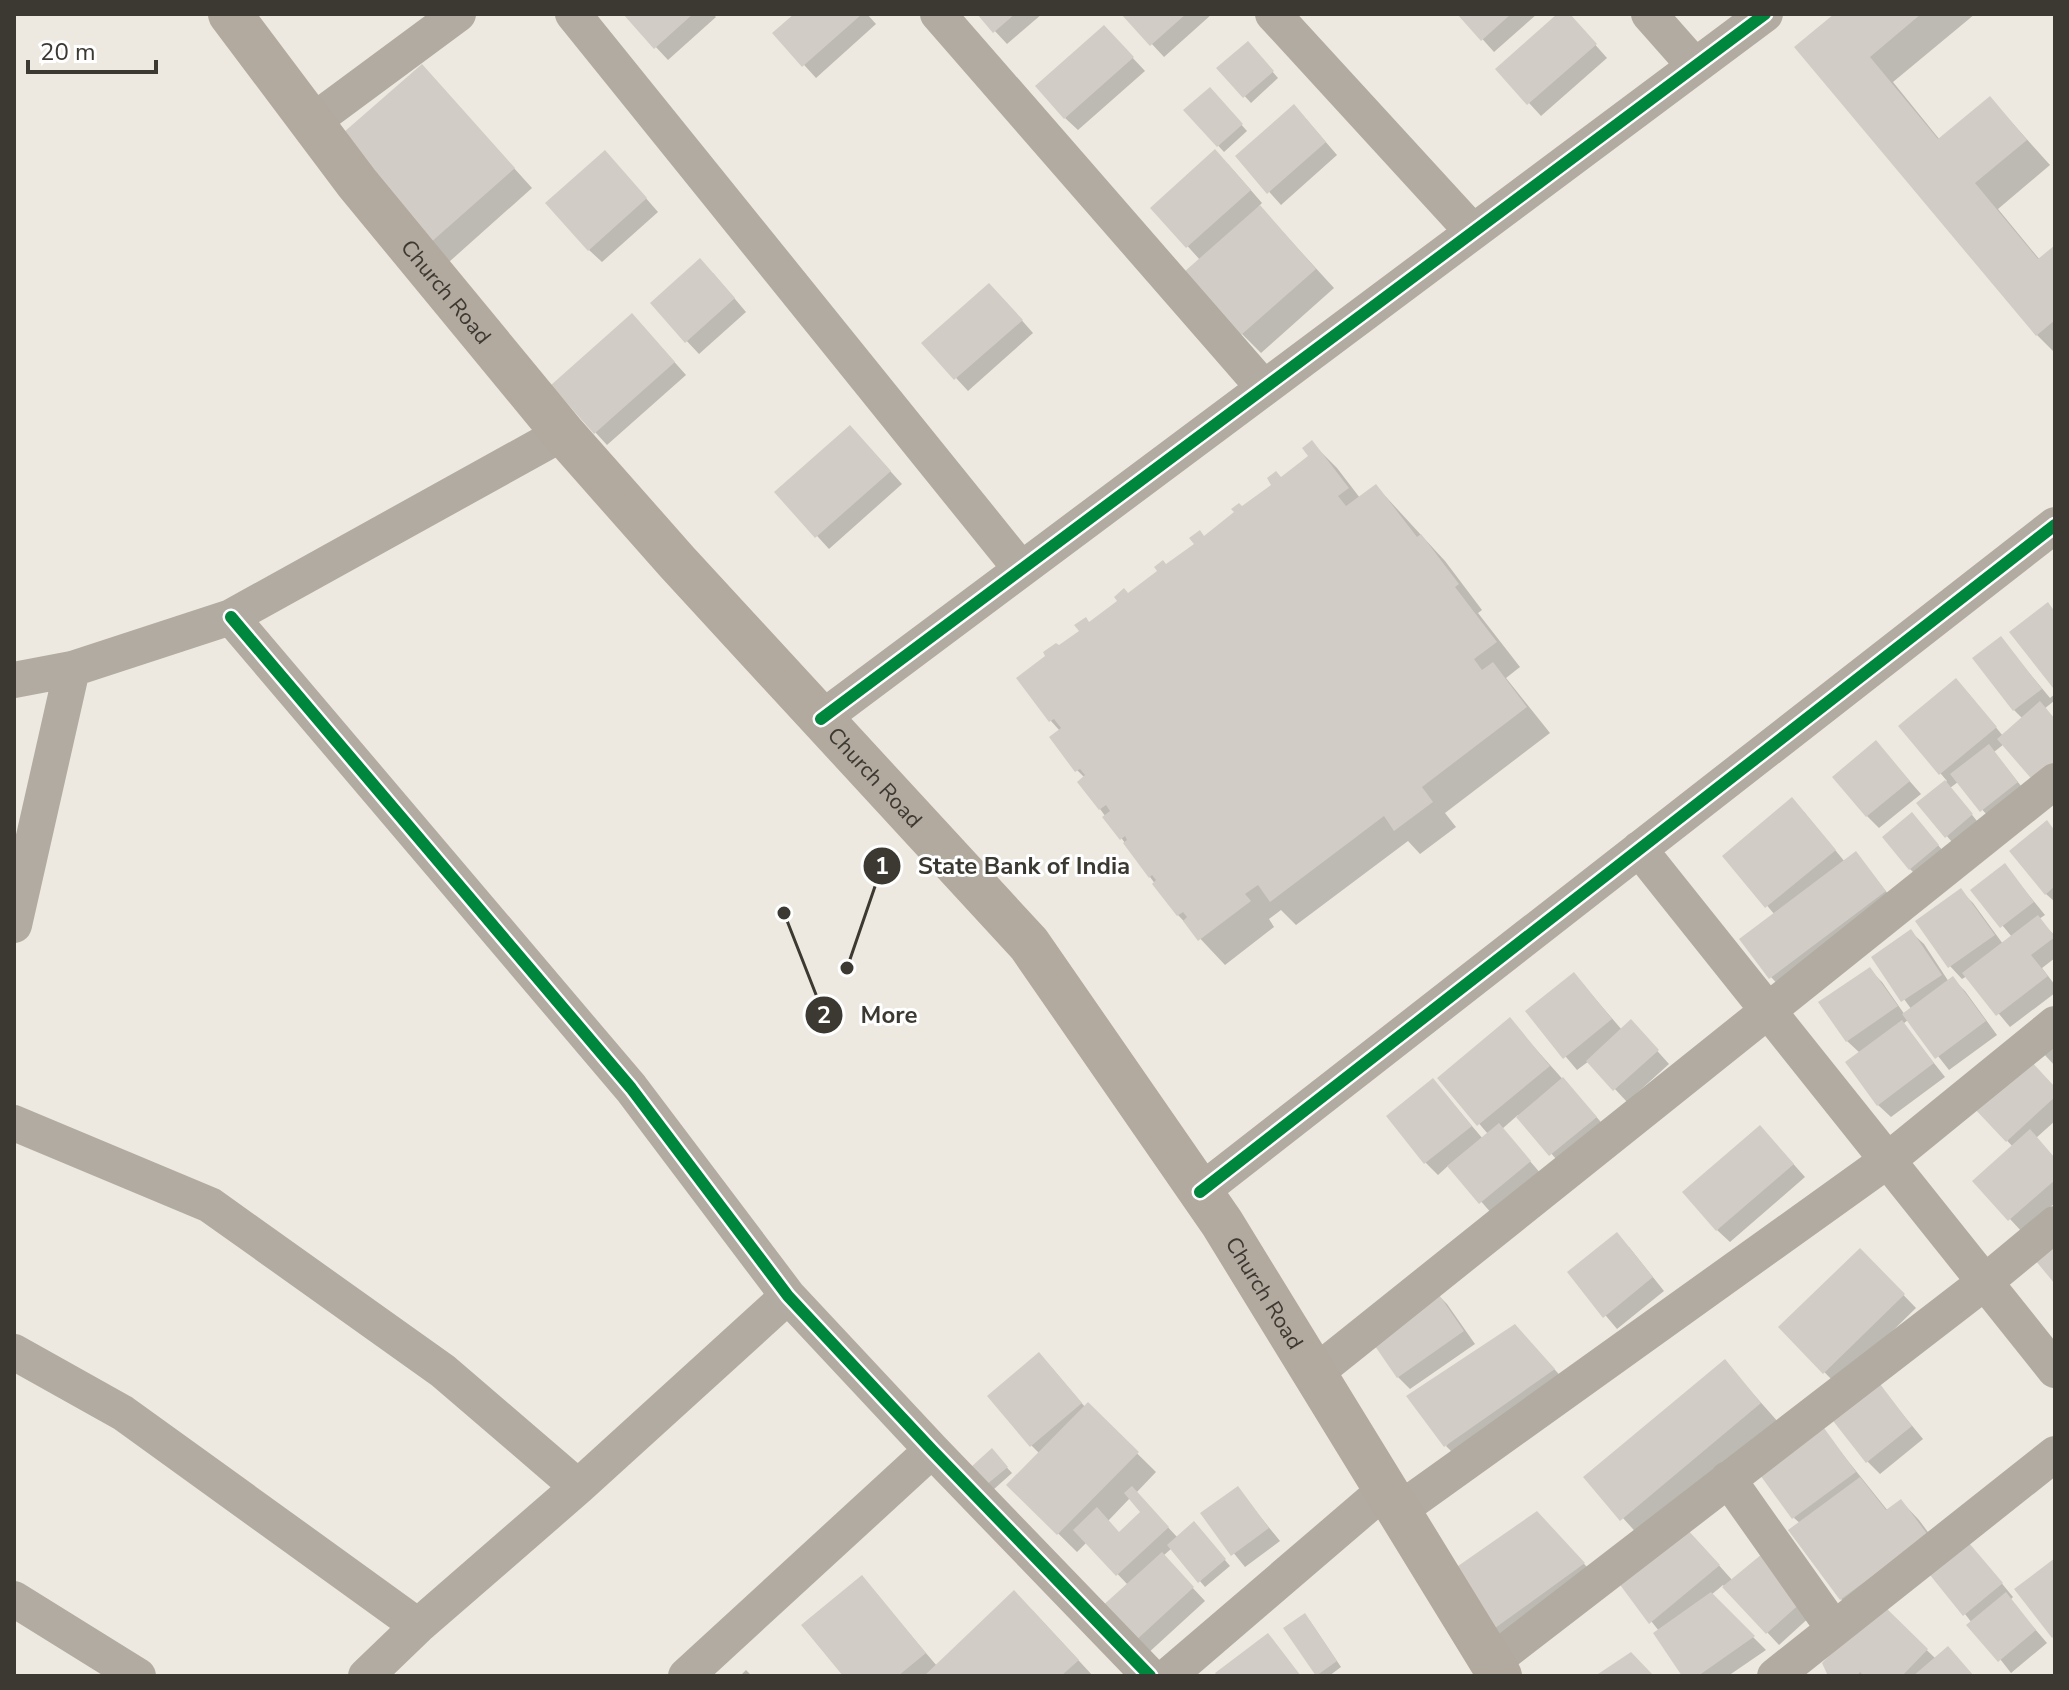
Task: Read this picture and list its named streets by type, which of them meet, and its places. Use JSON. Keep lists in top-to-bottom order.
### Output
{
  "streets": {
    "main road": ["Church Road"]
  },
  "places": ["More", "State Bank of India"],
  "scale_bar": "20 m"
}
